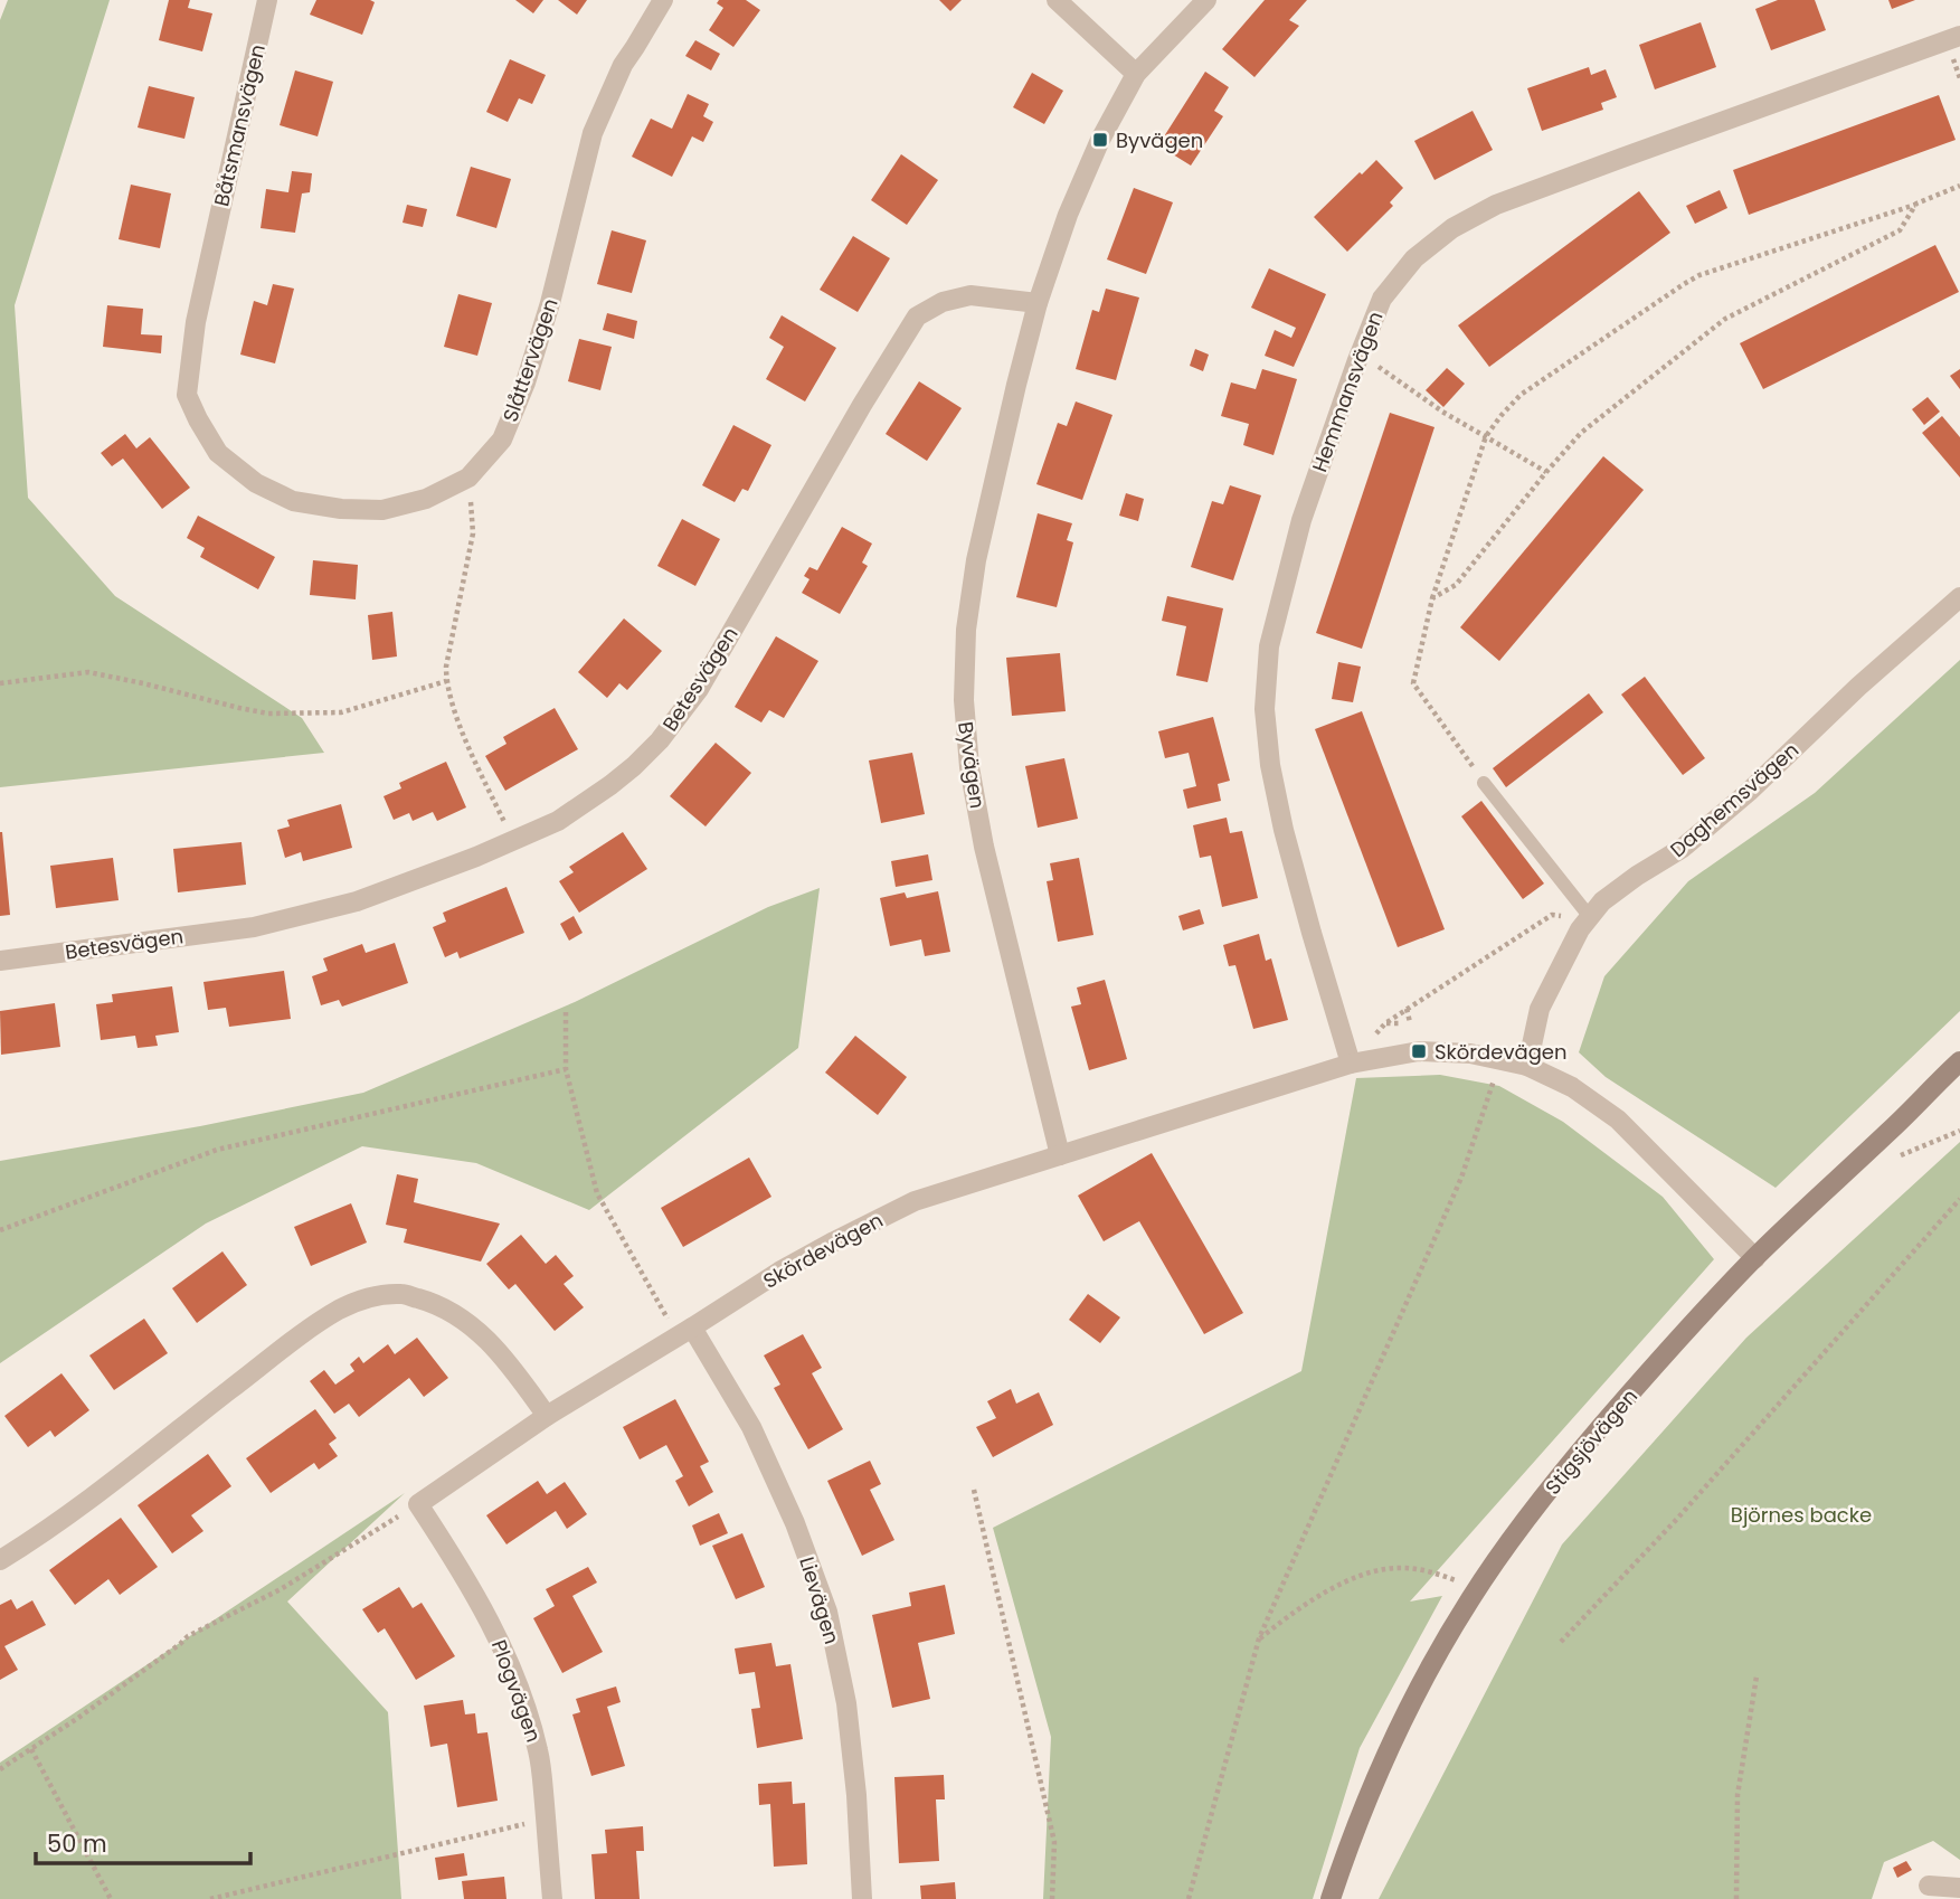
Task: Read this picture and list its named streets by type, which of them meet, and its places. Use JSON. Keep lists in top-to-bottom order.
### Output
{
  "streets": {
    "main road": ["Stigsjövägen"],
    "street": [
      "Båtsmansvägen",
      "Slåttervägen",
      "Hemmansvägen",
      "Betesvägen",
      "Byvägen",
      "Daghemsvägen",
      "Skördevägen",
      "Lievägen",
      "Plogvägen"
    ]
  },
  "crossings": [
    ["Båtsmansvägen", "Slåttervägen"],
    ["Hemmansvägen", "Skördevägen"],
    ["Betesvägen", "Byvägen"],
    ["Byvägen", "Skördevägen"],
    ["Daghemsvägen", "Skördevägen"],
    ["Skördevägen", "Stigsjövägen"],
    ["Skördevägen", "Lievägen"],
    ["Skördevägen", "Plogvägen"]
  ],
  "parks": ["Björnes backe"],
  "places": {
    "transit": ["Byvägen", "Skördevägen"]
  },
  "scale_bar": "50 m"
}
